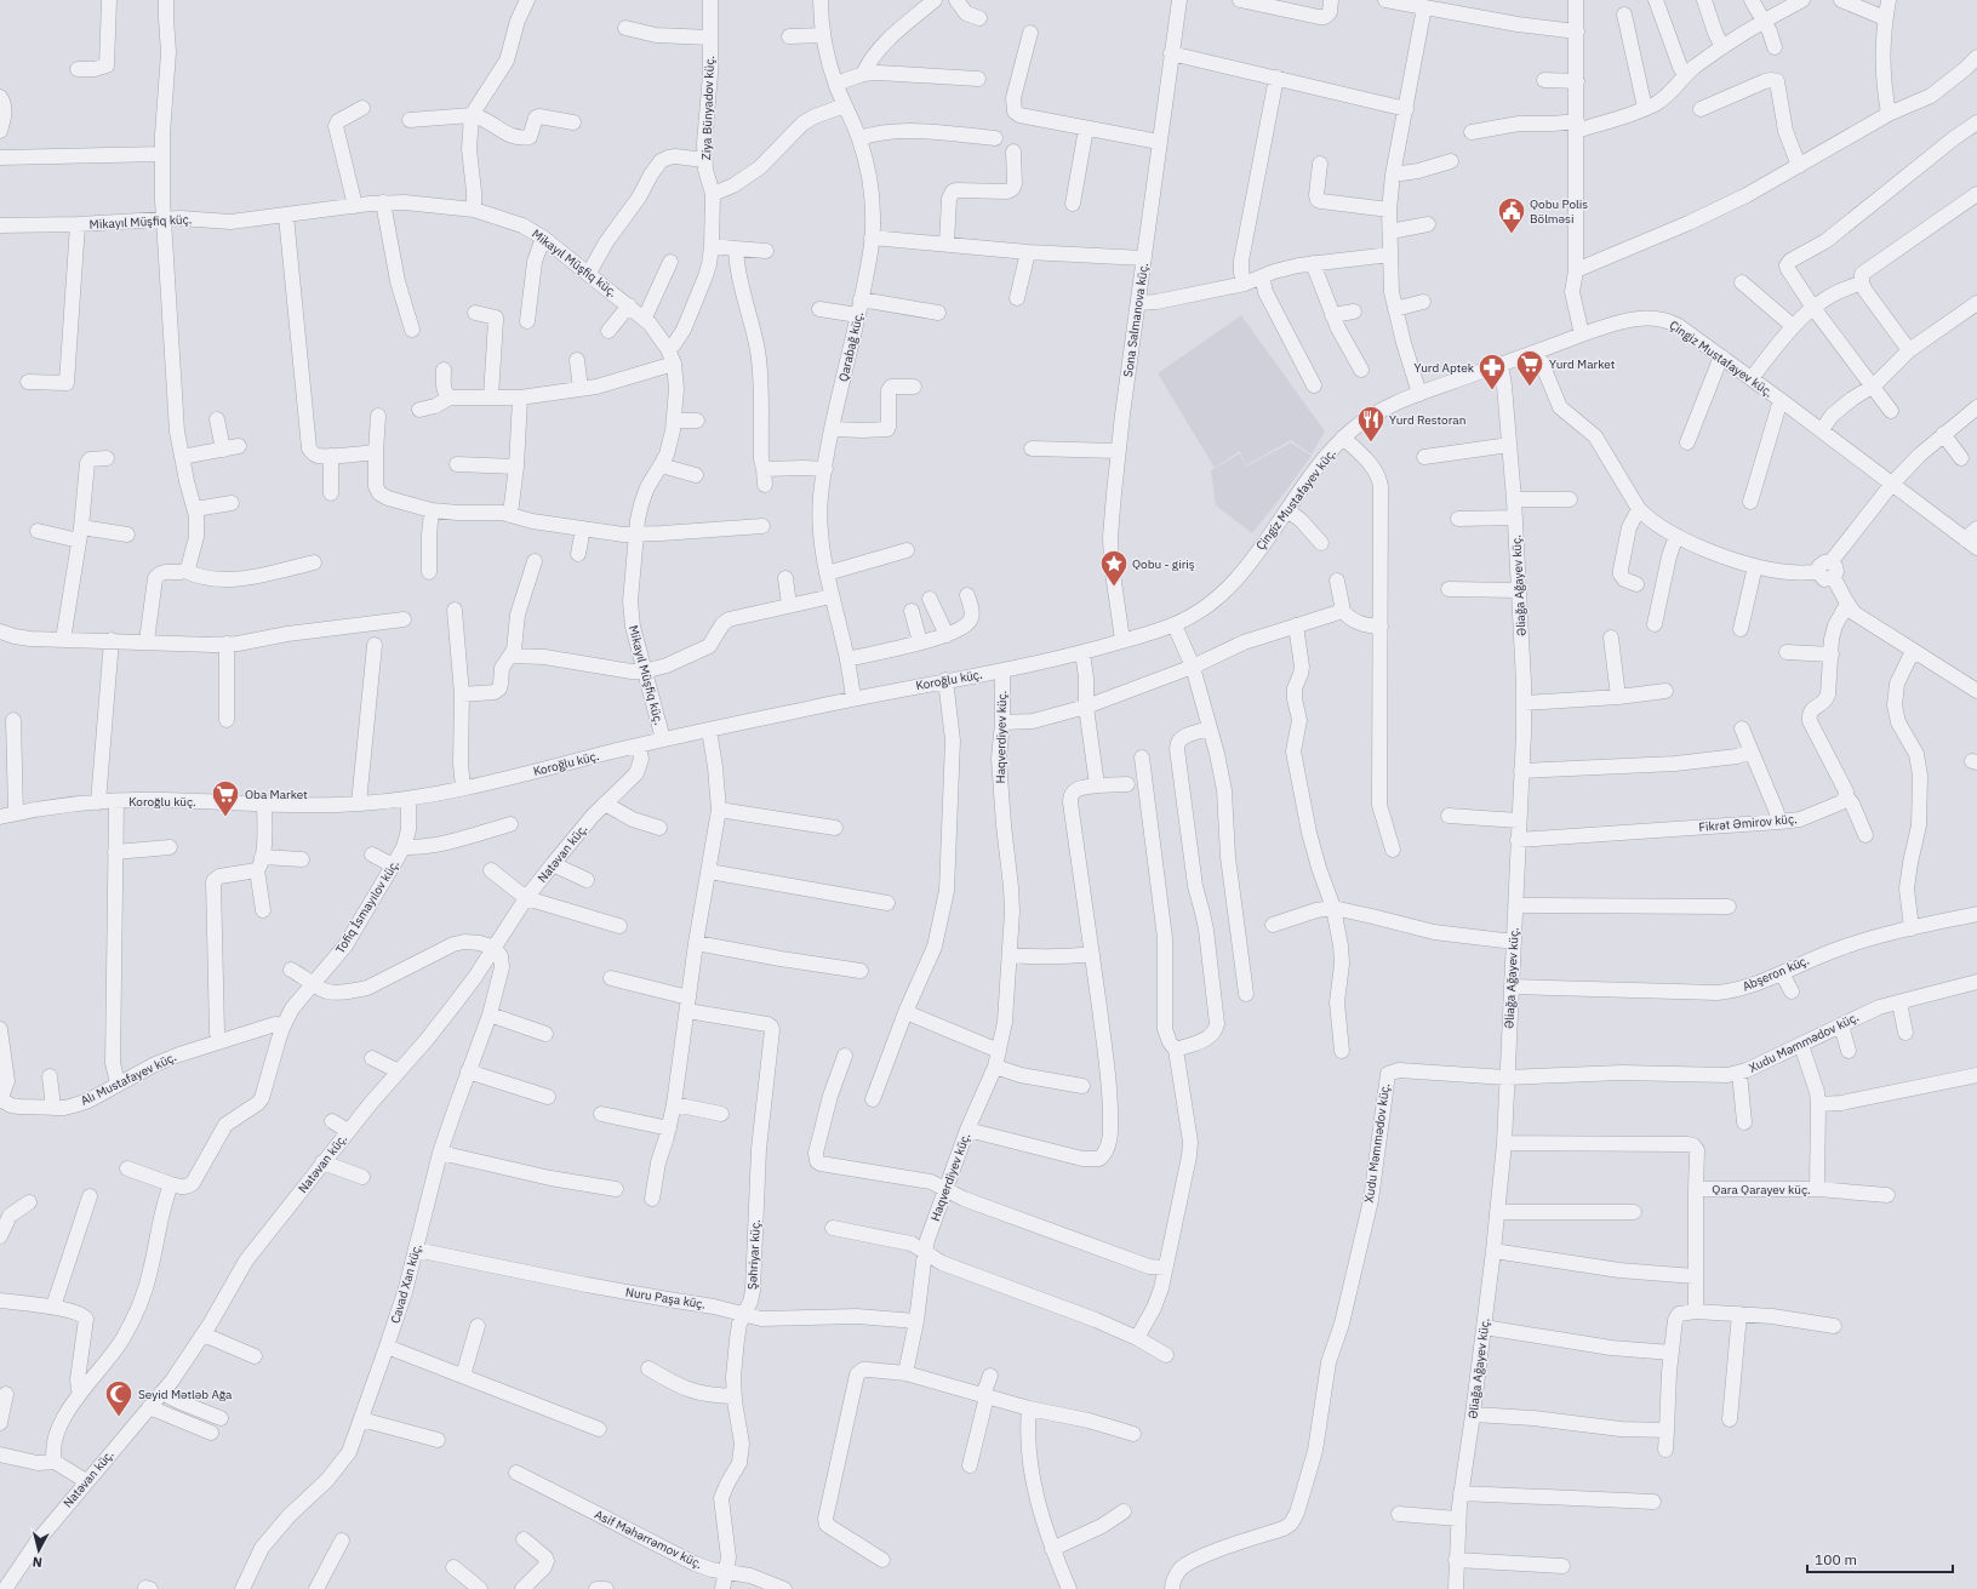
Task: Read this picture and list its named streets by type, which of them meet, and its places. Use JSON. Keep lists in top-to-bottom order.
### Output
{
  "streets": {
    "street": [
      "Ziya Bünyadov küç.",
      "Mikayıl Müşfiq küç.",
      "Sona Salmanova küç.",
      "Qarabağ küç.",
      "Çingiz Mustafayev küç.",
      "Əliağa Ağayev küç.",
      "Koroğlu küç.",
      "Haqverdiyev küç.",
      "Fikrət Əmirov küç.",
      "Natəvan küç.",
      "Tofiq İsmayılov küç.",
      "Abşeron küç.",
      "Xudu Məmmədov küç.",
      "Alı Mustafayev küç.",
      "Qara Qarayev küç.",
      "Şəhriyar küç.",
      "Cavad Xan küç.",
      "Nuru Paşa küç.",
      "Asif Məhərrəmov küç."
    ]
  },
  "crossings": [
    ["Ziya Bünyadov küç.", "Mikayıl Müşfiq küç."],
    ["Mikayıl Müşfiq küç.", "Koroğlu küç."],
    ["Sona Salmanova küç.", "Çingiz Mustafayev küç."],
    ["Sona Salmanova küç.", "Koroğlu küç."],
    ["Qarabağ küç.", "Koroğlu küç."],
    ["Çingiz Mustafayev küç.", "Əliağa Ağayev küç."],
    ["Çingiz Mustafayev küç.", "Koroğlu küç."],
    ["Əliağa Ağayev küç.", "Fikrət Əmirov küç."],
    ["Əliağa Ağayev küç.", "Abşeron küç."],
    ["Əliağa Ağayev küç.", "Xudu Məmmədov küç."],
    ["Əliağa Ağayev küç.", "Qara Qarayev küç."],
    ["Koroğlu küç.", "Haqverdiyev küç."],
    ["Koroğlu küç.", "Natəvan küç."],
    ["Koroğlu küç.", "Tofiq İsmayılov küç."],
    ["Haqverdiyev küç.", "Nuru Paşa küç."],
    ["Natəvan küç.", "Cavad Xan küç."],
    ["Tofiq İsmayılov küç.", "Alı Mustafayev küç."],
    ["Xudu Məmmədov küç.", "Qara Qarayev küç."],
    ["Şəhriyar küç.", "Nuru Paşa küç."],
    ["Şəhriyar küç.", "Asif Məhərrəmov küç."],
    ["Cavad Xan küç.", "Nuru Paşa küç."]
  ],
  "places": {
    "public building": ["Qobu Polis Bölməsi"],
    "supermarket": ["Yurd Market", "Oba Market"],
    "pharmacy": ["Yurd Aptek"],
    "restaurant": ["Yurd Restoran"],
    "place": ["Qobu - giriş"],
    "mosque": ["Seyid Mətləb Ağa"]
  },
  "scale_bar": "100 m",
  "north": "bottom"
}
